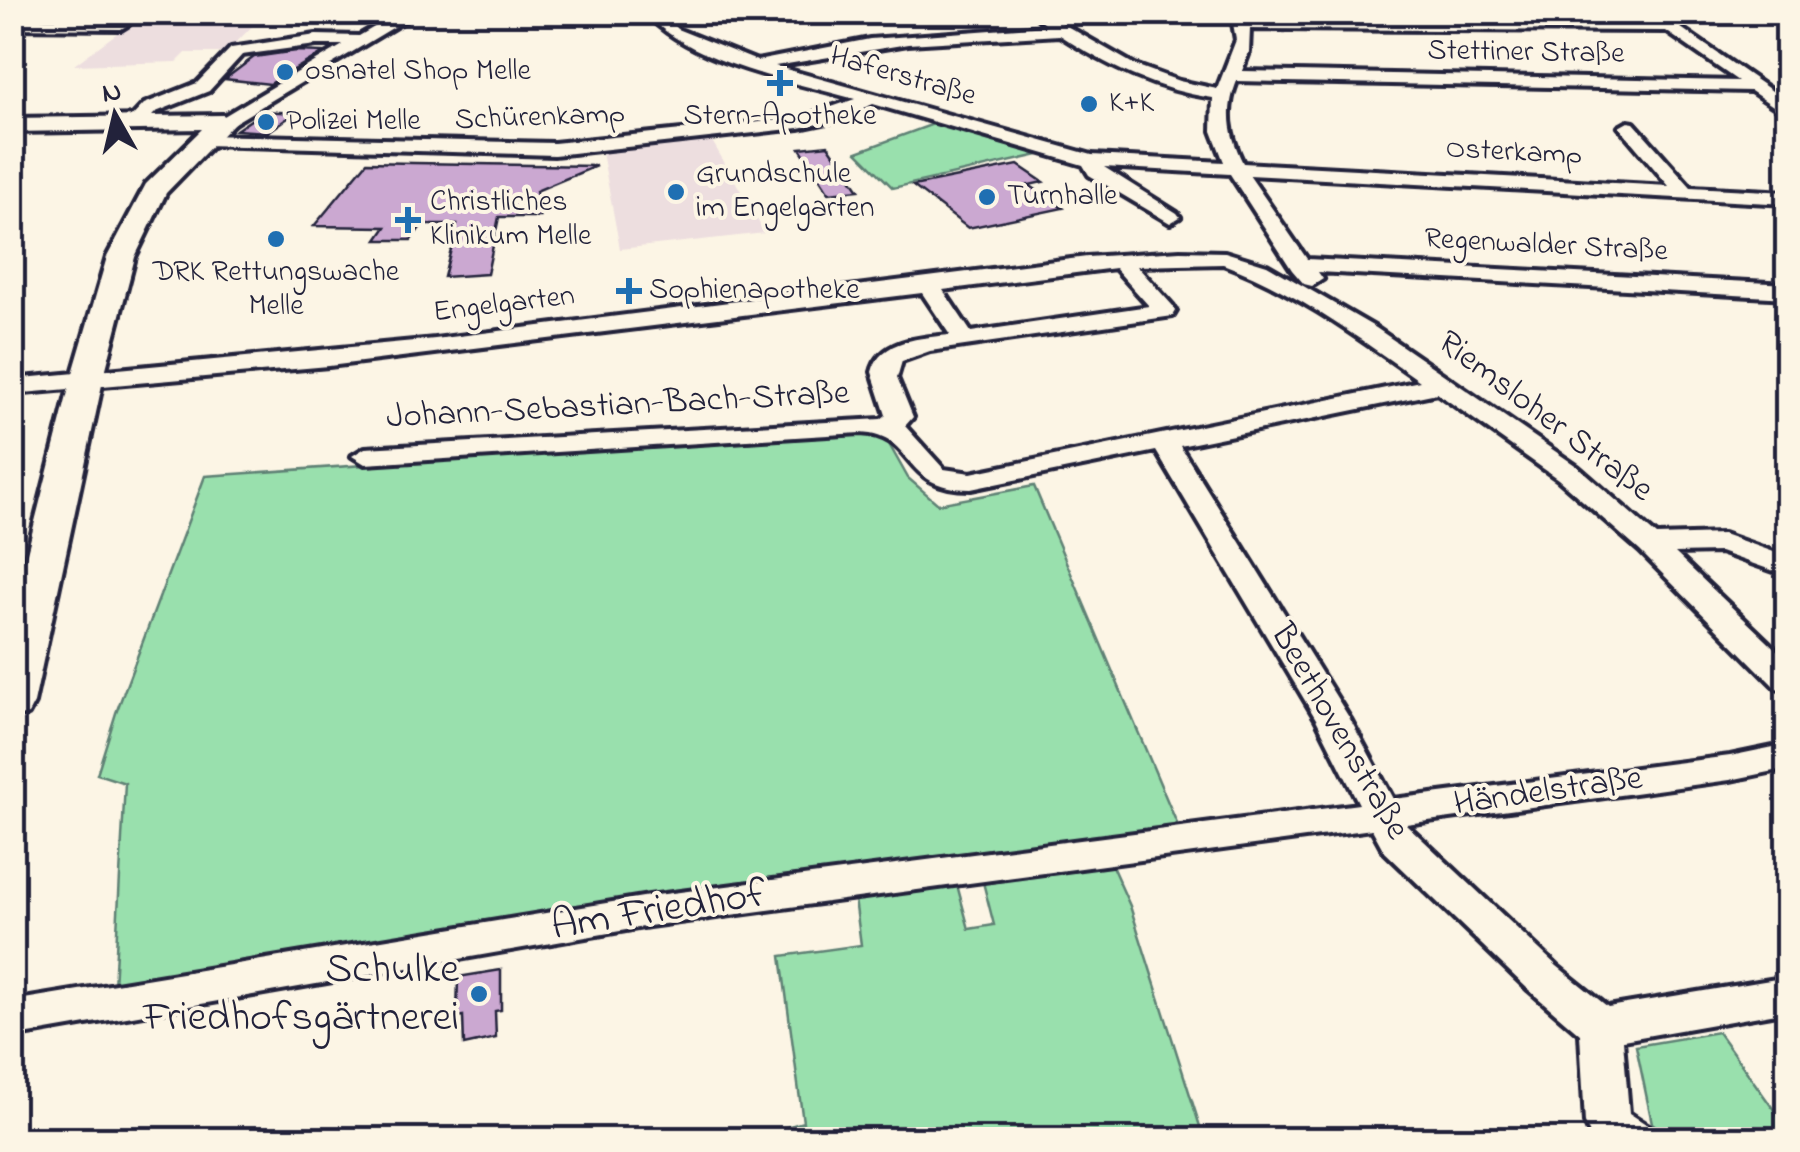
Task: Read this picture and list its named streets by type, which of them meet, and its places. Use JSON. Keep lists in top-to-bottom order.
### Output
{
  "streets": {
    "street": [
      "Stettiner Straße",
      "Haferstraße",
      "Schürenkamp",
      "Osterkamp",
      "Regenwalder Straße",
      "Engelgarten",
      "Johann-Sebastian-Bach-Straße",
      "Riemsloher Straße",
      "Beethovenstraße",
      "Händelstraße",
      "Am Friedhof"
    ]
  },
  "crossings": [
    ["Haferstraße", "Schürenkamp"],
    ["Haferstraße", "Osterkamp"],
    ["Engelgarten", "Riemsloher Straße"],
    ["Johann-Sebastian-Bach-Straße", "Riemsloher Straße"],
    ["Johann-Sebastian-Bach-Straße", "Beethovenstraße"],
    ["Beethovenstraße", "Händelstraße"],
    ["Händelstraße", "Am Friedhof"]
  ],
  "places": {
    "other": [
      "osnatel Shop Melle",
      "K+K",
      "Polizei Melle",
      "Grundschule im Engelgarten",
      "Turnhalle",
      "DRK Rettungswache Melle",
      "Schulke Friedhofsgärtnerei"
    ],
    "health": ["Stern-Apotheke", "Christliches Klinikum Melle", "Sophienapotheke"]
  },
  "north": "top"
}
